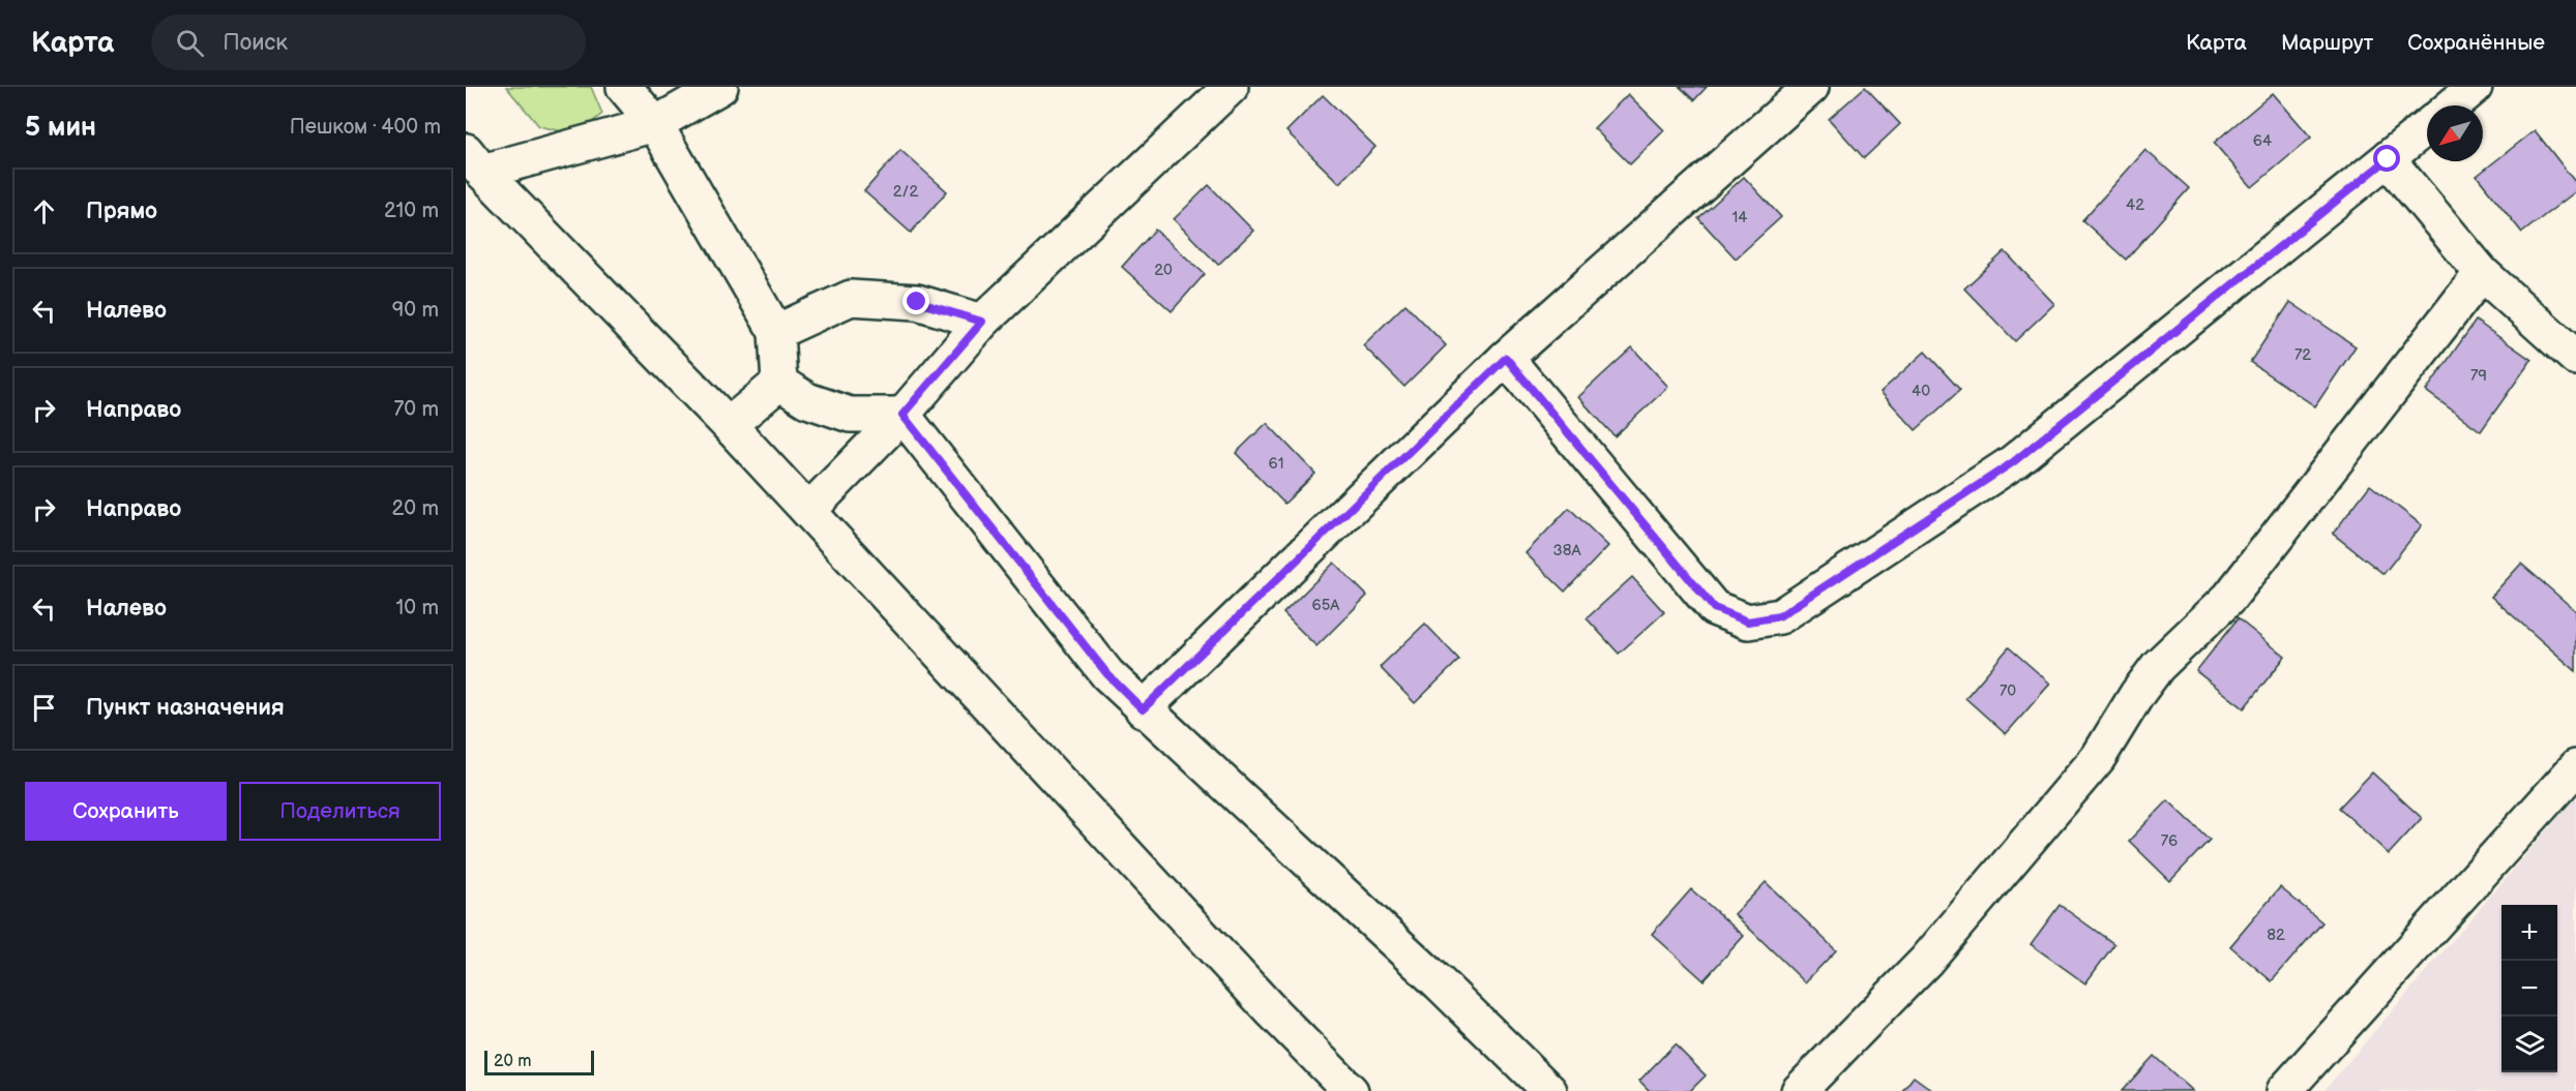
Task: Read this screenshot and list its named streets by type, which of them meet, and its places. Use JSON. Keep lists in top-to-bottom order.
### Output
{
  "house_numbers": [
    "64",
    "2/2",
    "42",
    "14",
    "20",
    "72",
    "79",
    "40",
    "61",
    "38А",
    "65А",
    "70",
    "76",
    "82"
  ],
  "scale_bar": "20 m",
  "north": "bottom left",
  "page": {
    "header": "Карта",
    "search": "Поиск",
    "nav": ["Карта", "Маршрут", "Сохранённые"],
    "heading": ["5 мин", "Пешком · 400 m"],
    "list": [
      ["Прямо", "210 m"],
      ["Налево", "90 m"],
      ["Направо", "70 m"],
      ["Направо", "20 m"],
      ["Налево", "10 m"],
      "Пункт назначения"
    ],
    "buttons": ["Сохранить", "Поделиться"],
    "map_buttons": ["+", "−"],
    "scale": "20 m"
  }
}
